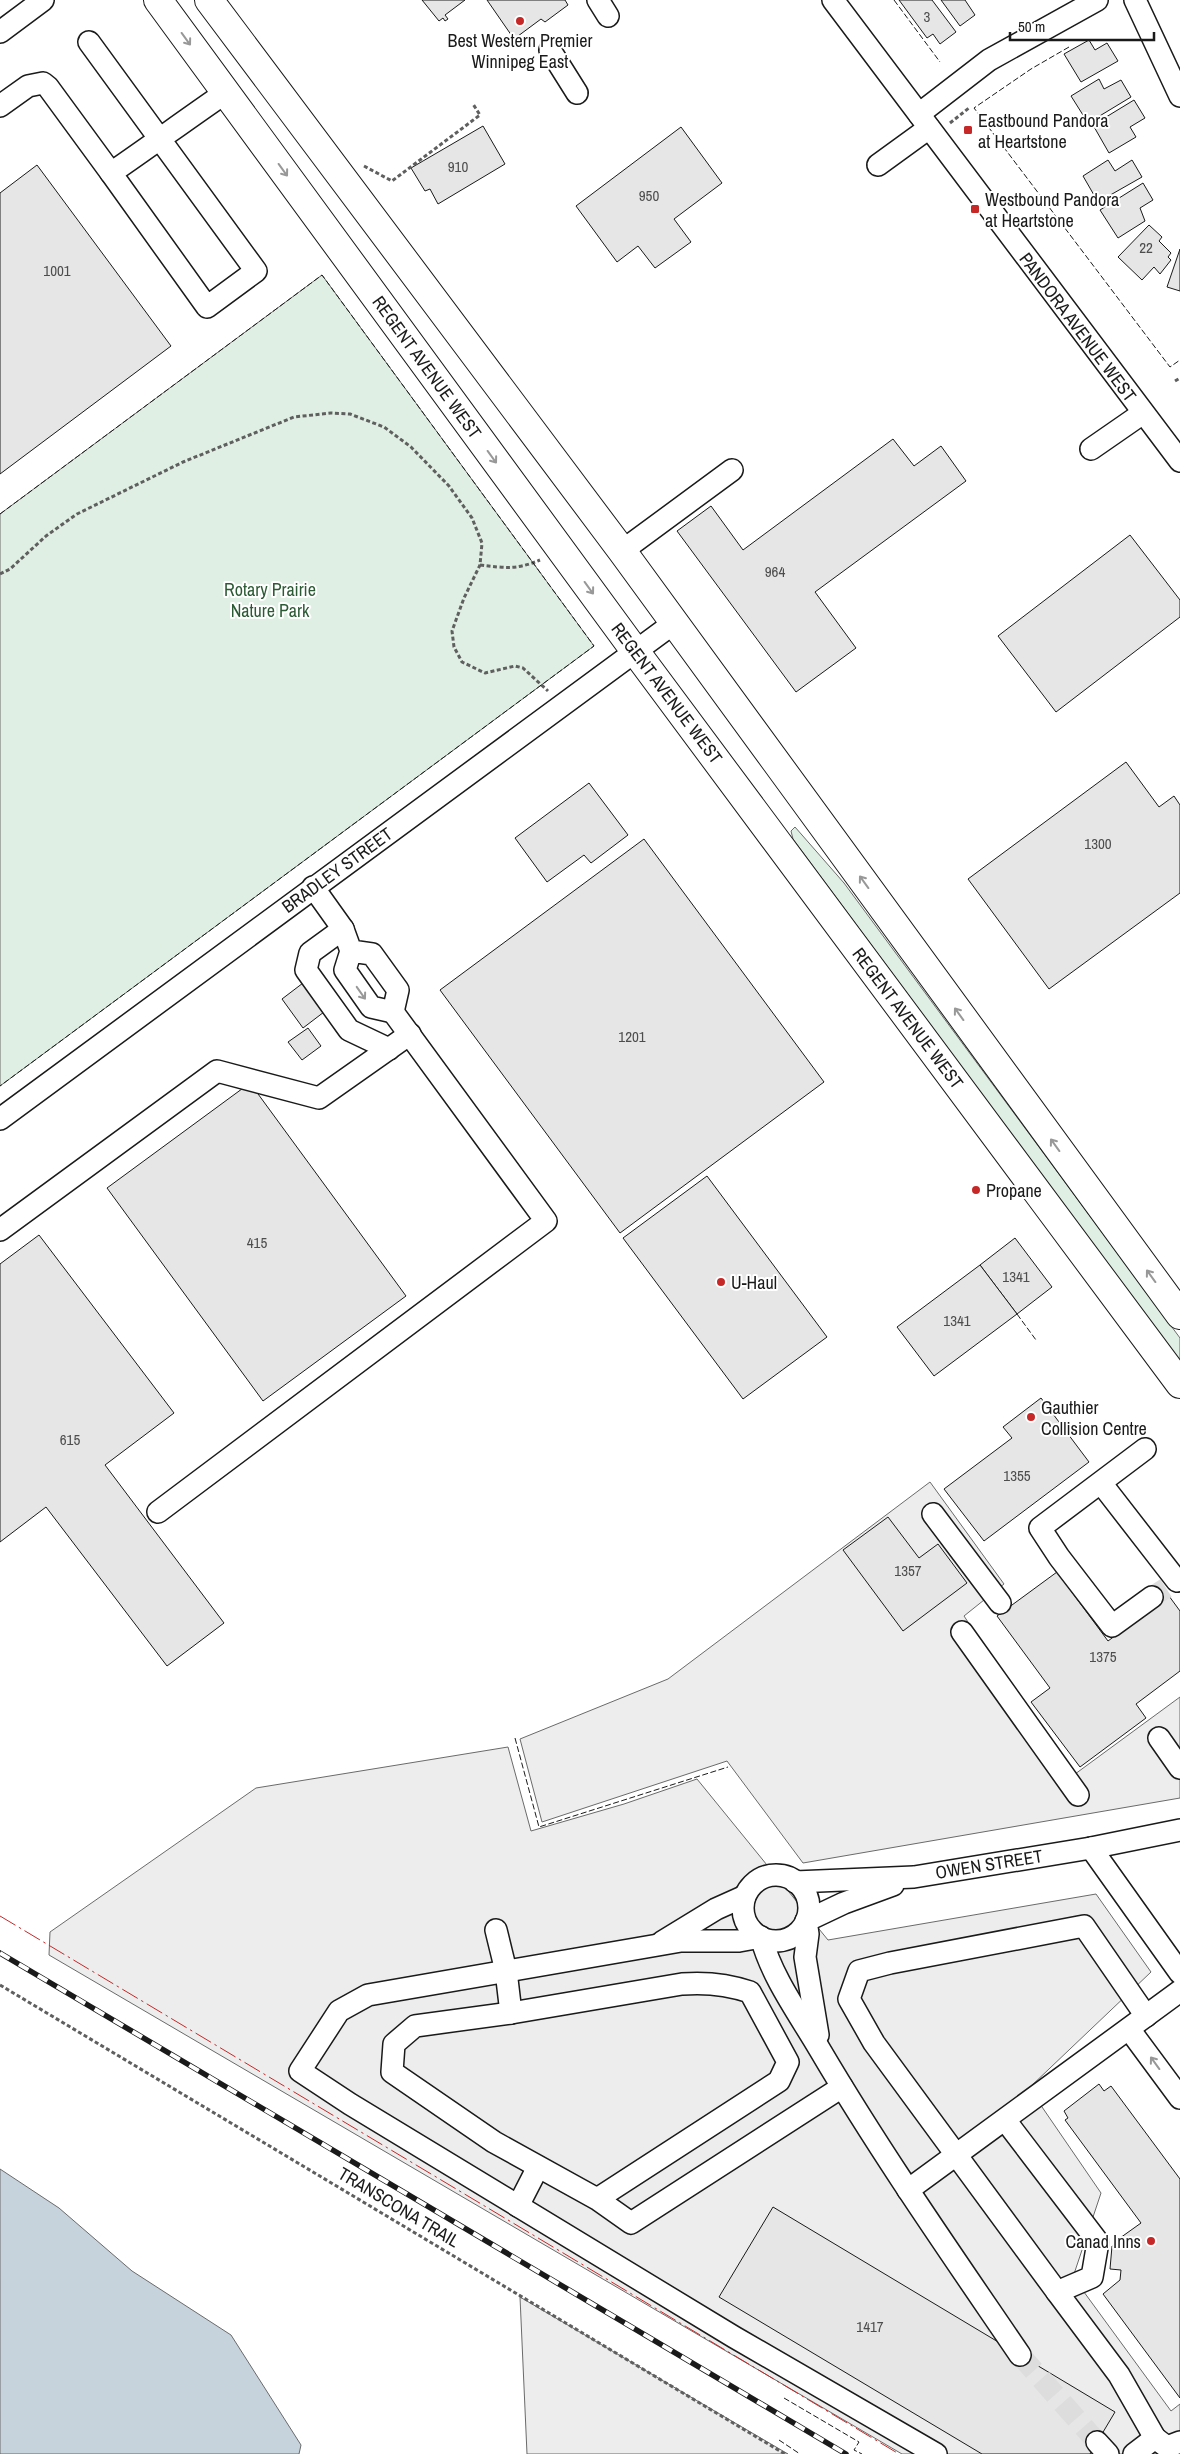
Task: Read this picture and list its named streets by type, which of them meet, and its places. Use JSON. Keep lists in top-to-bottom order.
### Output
{
  "streets": {
    "main road": ["REGENT AVENUE WEST"],
    "street": ["PANDORA AVENUE WEST", "BRADLEY STREET", "OWEN STREET"],
    "path": ["TRANSCONA TRAIL"]
  },
  "crossings": [
    ["REGENT AVENUE WEST", "BRADLEY STREET"]
  ],
  "parks": ["Rotary Prairie Nature Park"],
  "places": {
    "other": [
      "Best Western Premier Winnipeg East",
      "Propane",
      "U-Haul",
      "Gauthier Collision Centre",
      "Canad Inns"
    ],
    "transit": ["Eastbound Pandora at Heartstone", "Westbound Pandora at Heartstone"]
  },
  "house_numbers": [
    "3",
    "910",
    "950",
    "22",
    "1001",
    "964",
    "1300",
    "1201",
    "415",
    "1341",
    "1341",
    "615",
    "1355",
    "1357",
    "1375",
    "1417"
  ],
  "scale_bar": "50 m"
}
